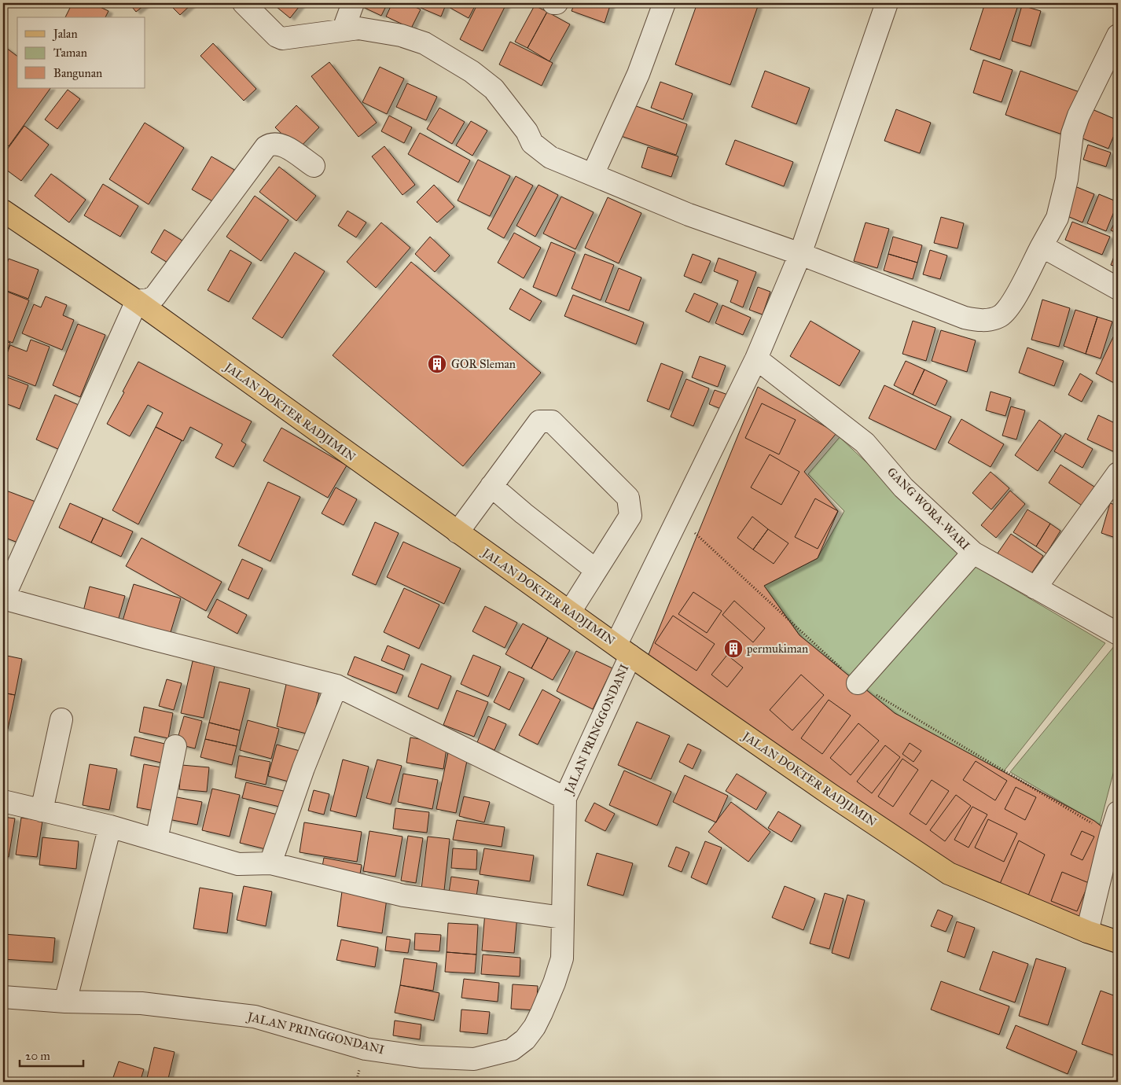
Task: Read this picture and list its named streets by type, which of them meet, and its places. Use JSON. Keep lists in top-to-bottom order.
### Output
{
  "streets": {
    "main road": ["JALAN DOKTER RADJIMIN"],
    "street": ["GANG WORA-WARI", "JALAN PRINGGONDANI"]
  },
  "crossings": [
    ["JALAN DOKTER RADJIMIN", "JALAN PRINGGONDANI"],
    ["GANG WORA-WARI", "JALAN PRINGGONDANI"]
  ],
  "places": {
    "building": ["GOR Sleman", "permukiman"]
  },
  "legend": ["Jalan", "Taman", "Bangunan"],
  "scale_bar": "20 m"
}
